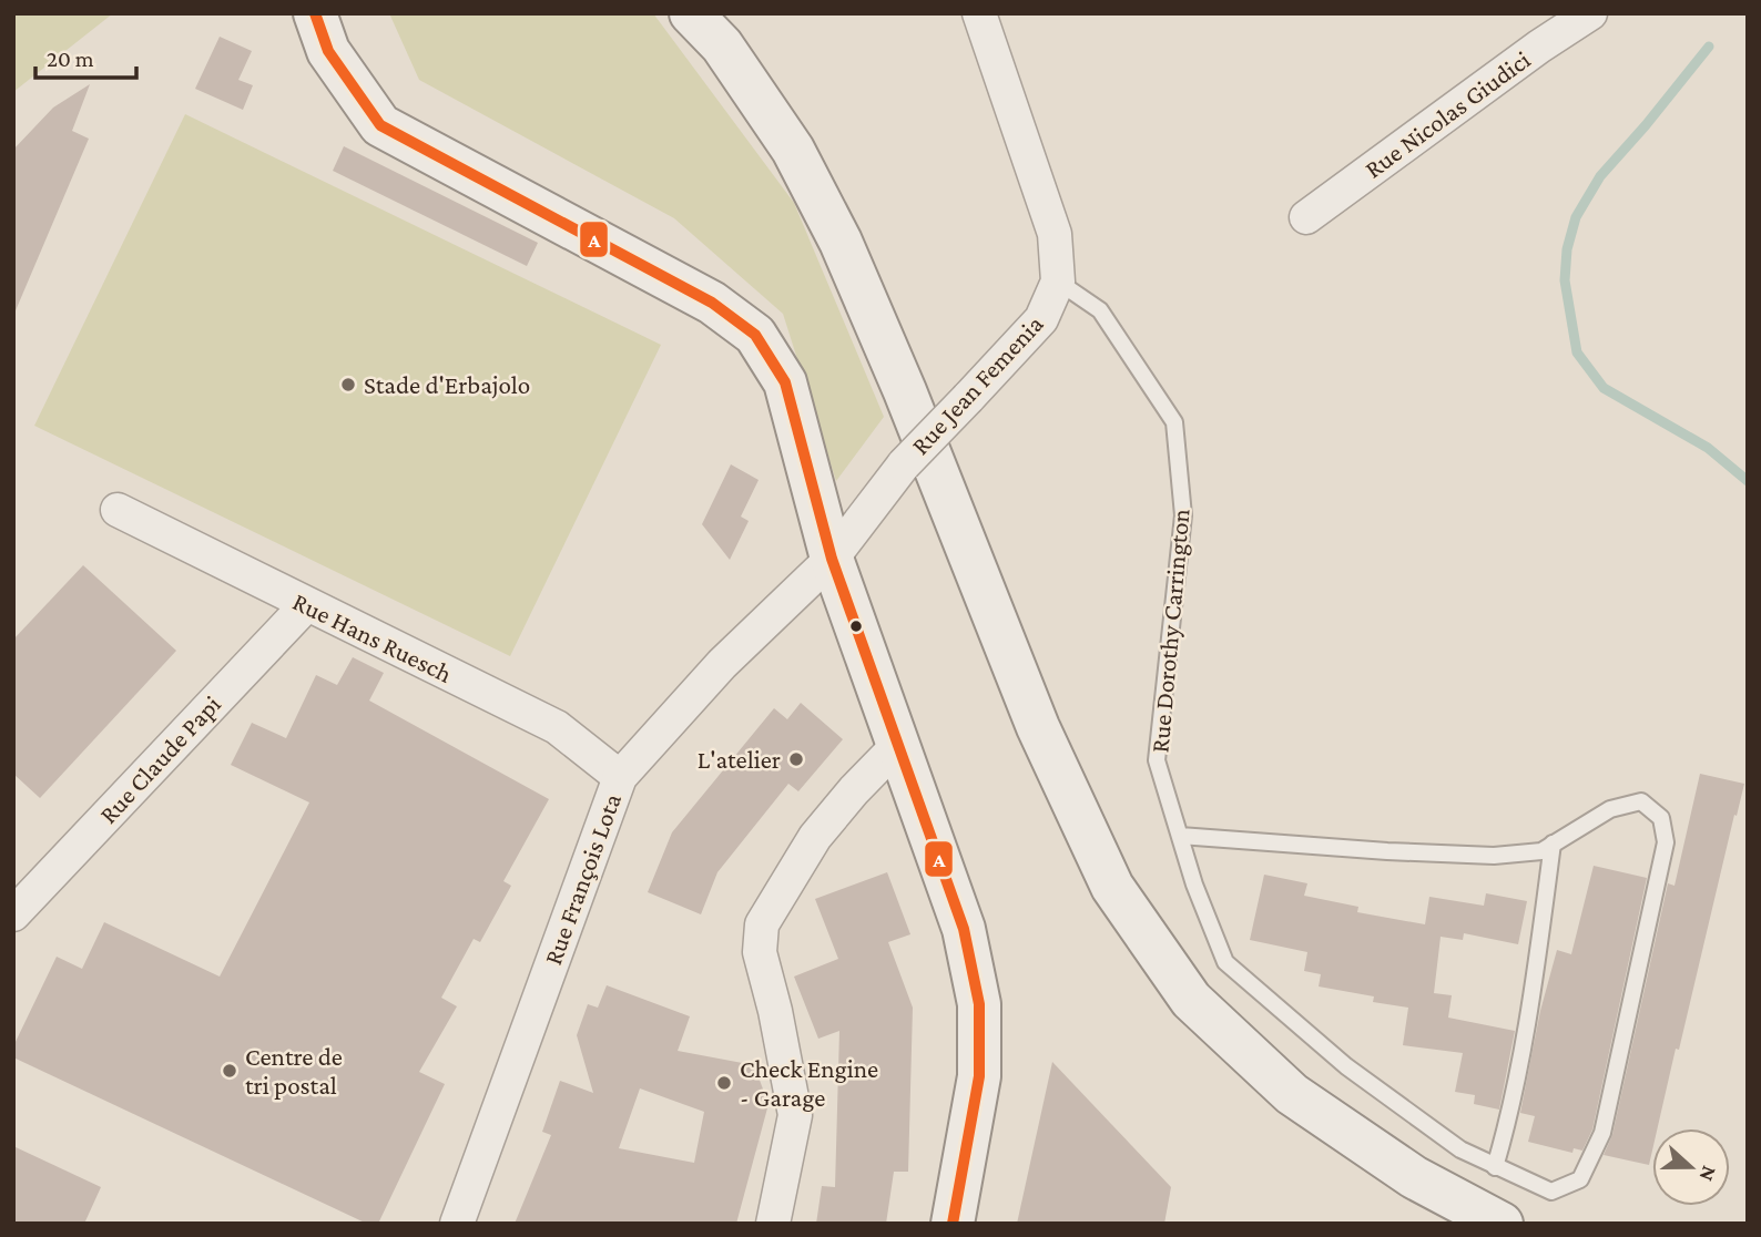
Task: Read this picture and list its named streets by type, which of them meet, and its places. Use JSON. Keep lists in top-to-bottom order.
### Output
{
  "streets": {
    "street": [
      "Rue Nicolas Giudici",
      "Rue Jean Femenia",
      "Rue Hans Ruesch",
      "Rue Claude Papi",
      "Rue François Lota"
    ],
    "lane": ["Rue Dorothy Carrington"]
  },
  "crossings": [
    ["Rue Jean Femenia", "Rue Dorothy Carrington"],
    ["Rue Jean Femenia", "Rue François Lota"],
    ["Rue Hans Ruesch", "Rue Claude Papi"],
    ["Rue Hans Ruesch", "Rue François Lota"]
  ],
  "places": [
    "Stade d'Erbajolo",
    "L'atelier",
    "Centre de tri postal",
    "Check Engine - Garage"
  ],
  "lines": ["transit line A"],
  "scale_bar": "20 m",
  "north": "right"
}
